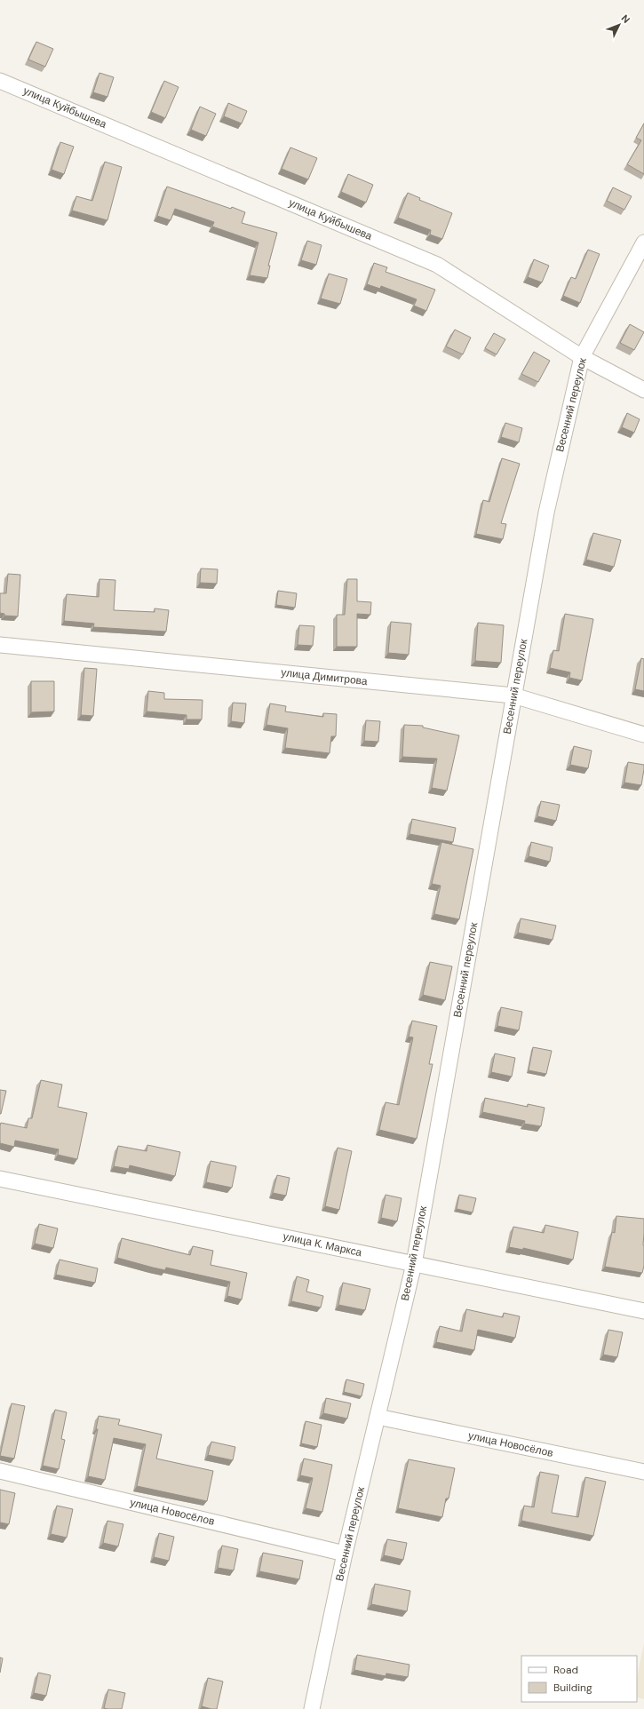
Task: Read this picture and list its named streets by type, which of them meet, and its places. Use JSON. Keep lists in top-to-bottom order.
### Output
{
  "streets": {
    "street": [
      "улица Куйбышева",
      "Весенний переулок",
      "улица Димитрова",
      "улица К. Маркса",
      "улица Новосёлов"
    ]
  },
  "crossings": [
    ["улица Куйбышева", "Весенний переулок"],
    ["Весенний переулок", "улица Димитрова"],
    ["Весенний переулок", "улица К. Маркса"],
    ["Весенний переулок", "улица Новосёлов"]
  ],
  "legend": ["Road", "Building"],
  "north": "top right"
}
